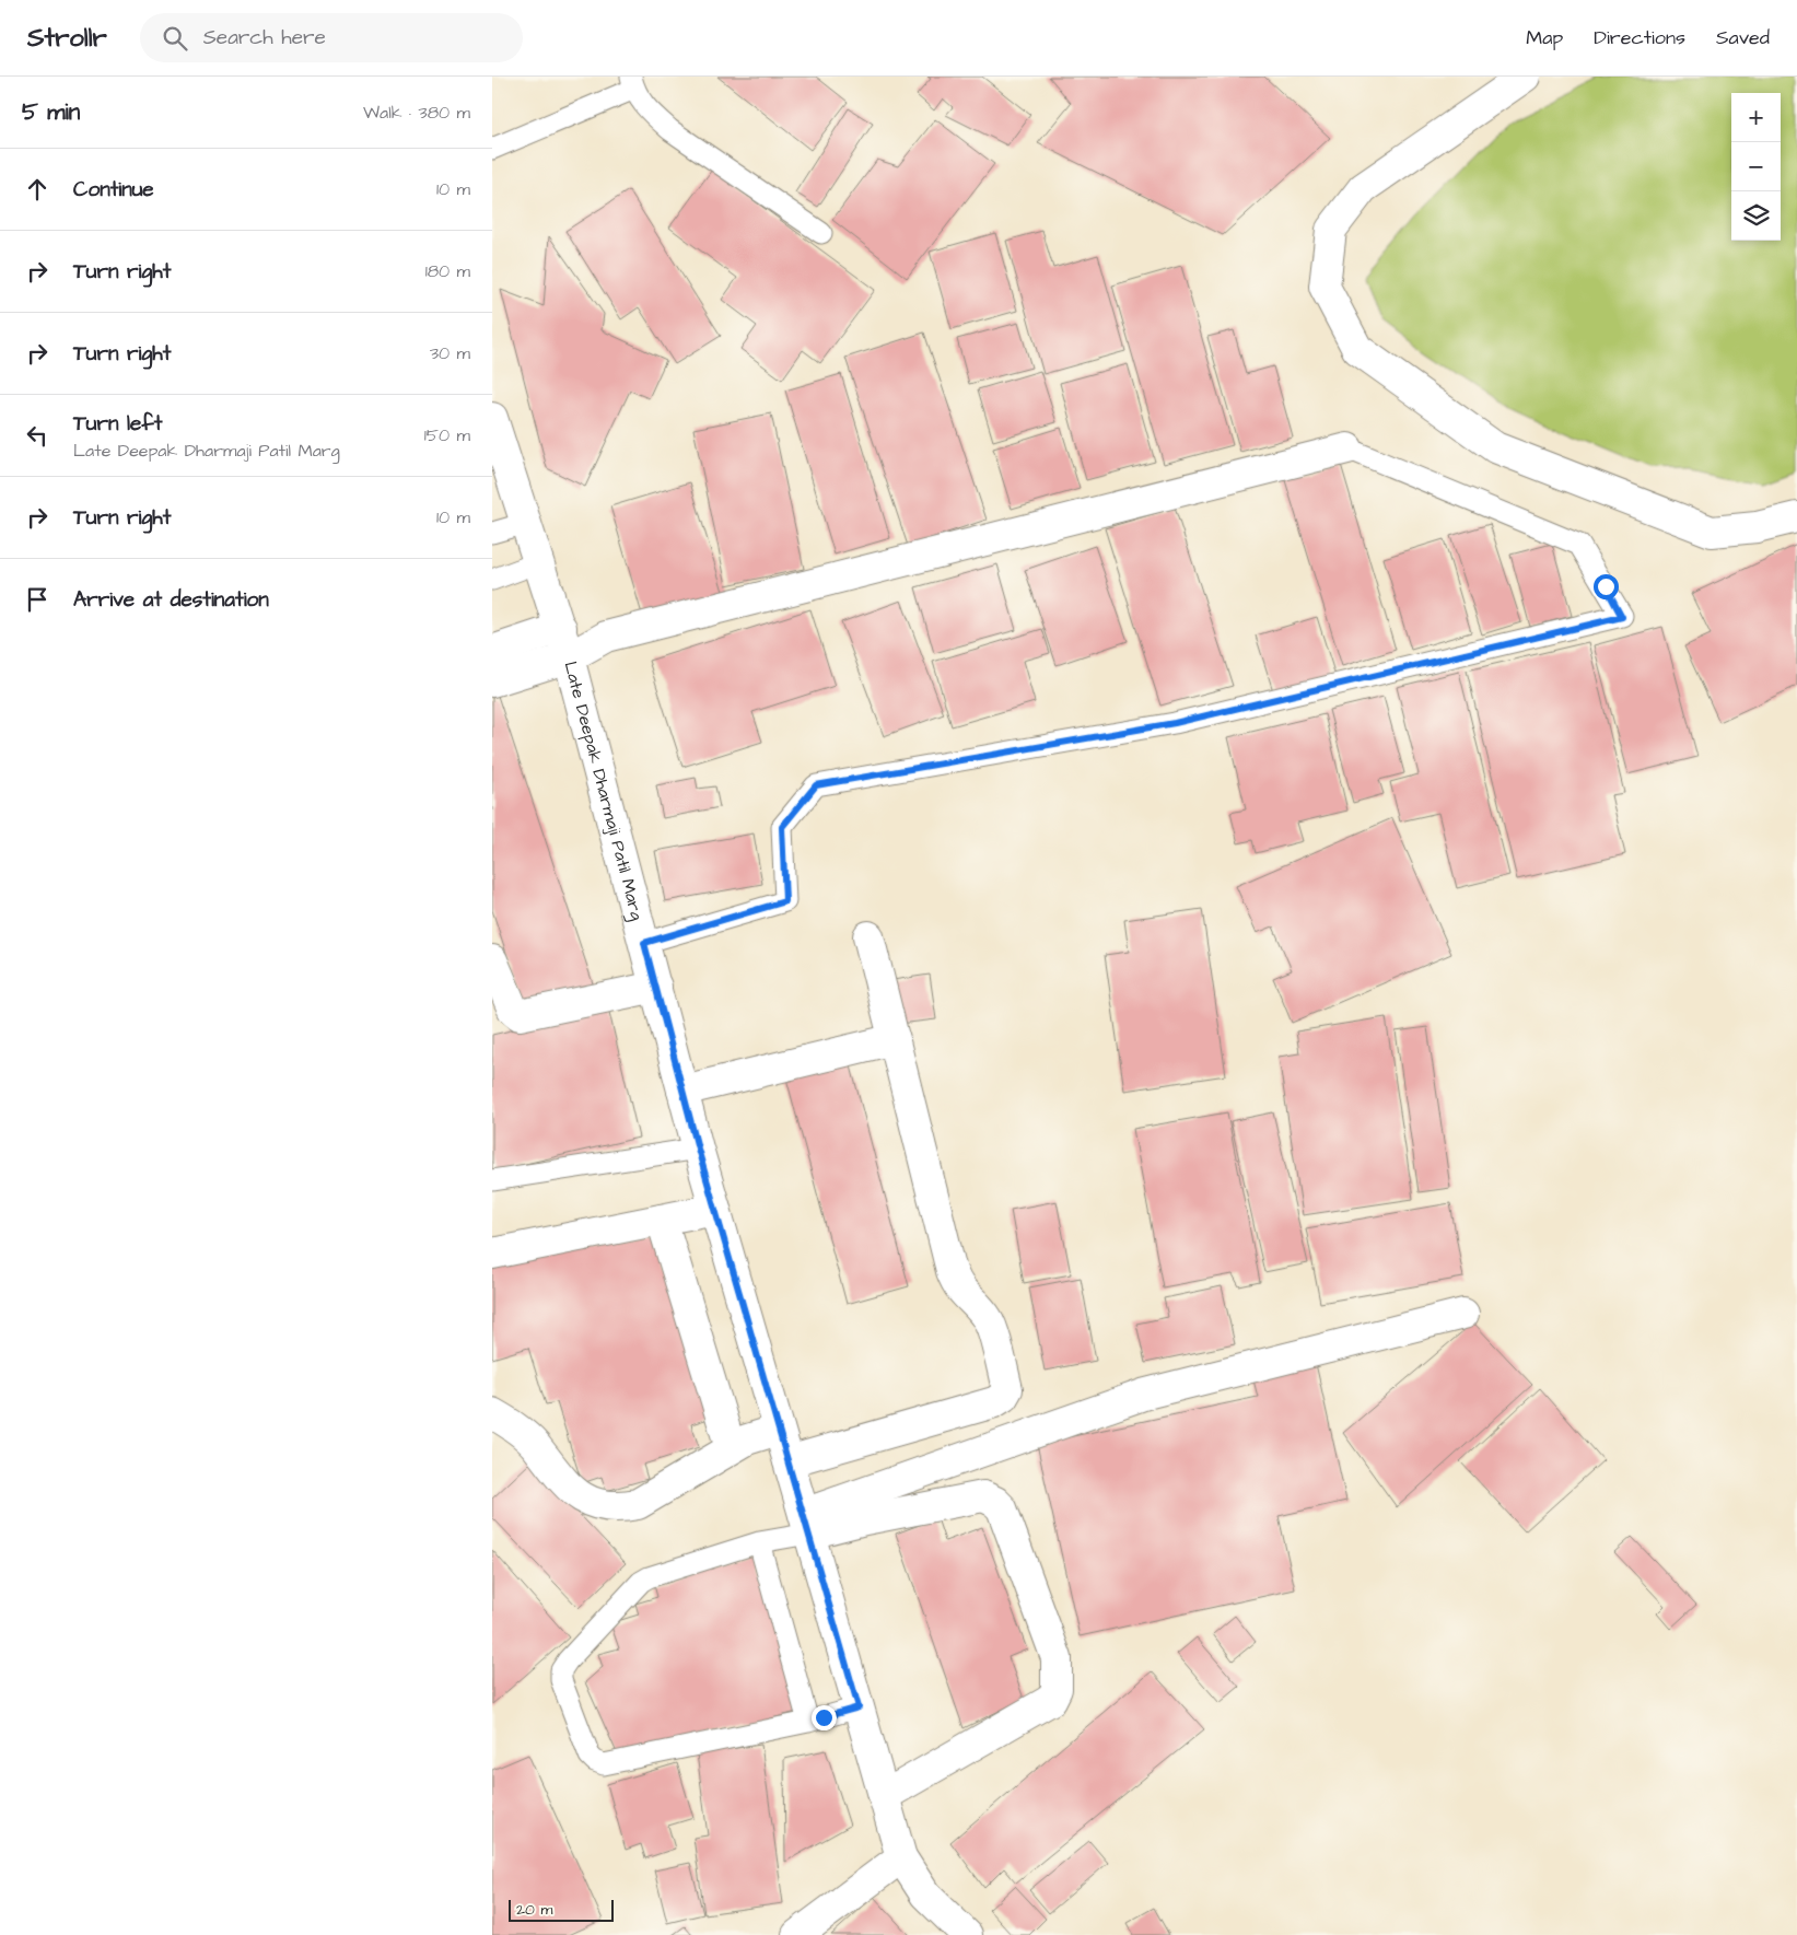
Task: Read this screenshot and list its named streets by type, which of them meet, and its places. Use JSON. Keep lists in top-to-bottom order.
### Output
{
  "streets": {
    "street": ["Late Deepak Dharmaji Patil Marg"]
  },
  "scale_bar": "20 m",
  "page": {
    "header": "Strollr",
    "search": "Search here",
    "nav": ["Map", "Directions", "Saved"],
    "heading": ["5 min", "Walk · 380 m"],
    "map_buttons": ["+", "−"],
    "list": [
      ["Continue", "10 m"],
      ["Turn right", "180 m"],
      ["Turn right", "30 m"],
      ["Turn left", "Late Deepak Dharmaji Patil Marg", "150 m"],
      ["Turn right", "10 m"],
      "Arrive at destination"
    ],
    "scale": "20 m"
  }
}
